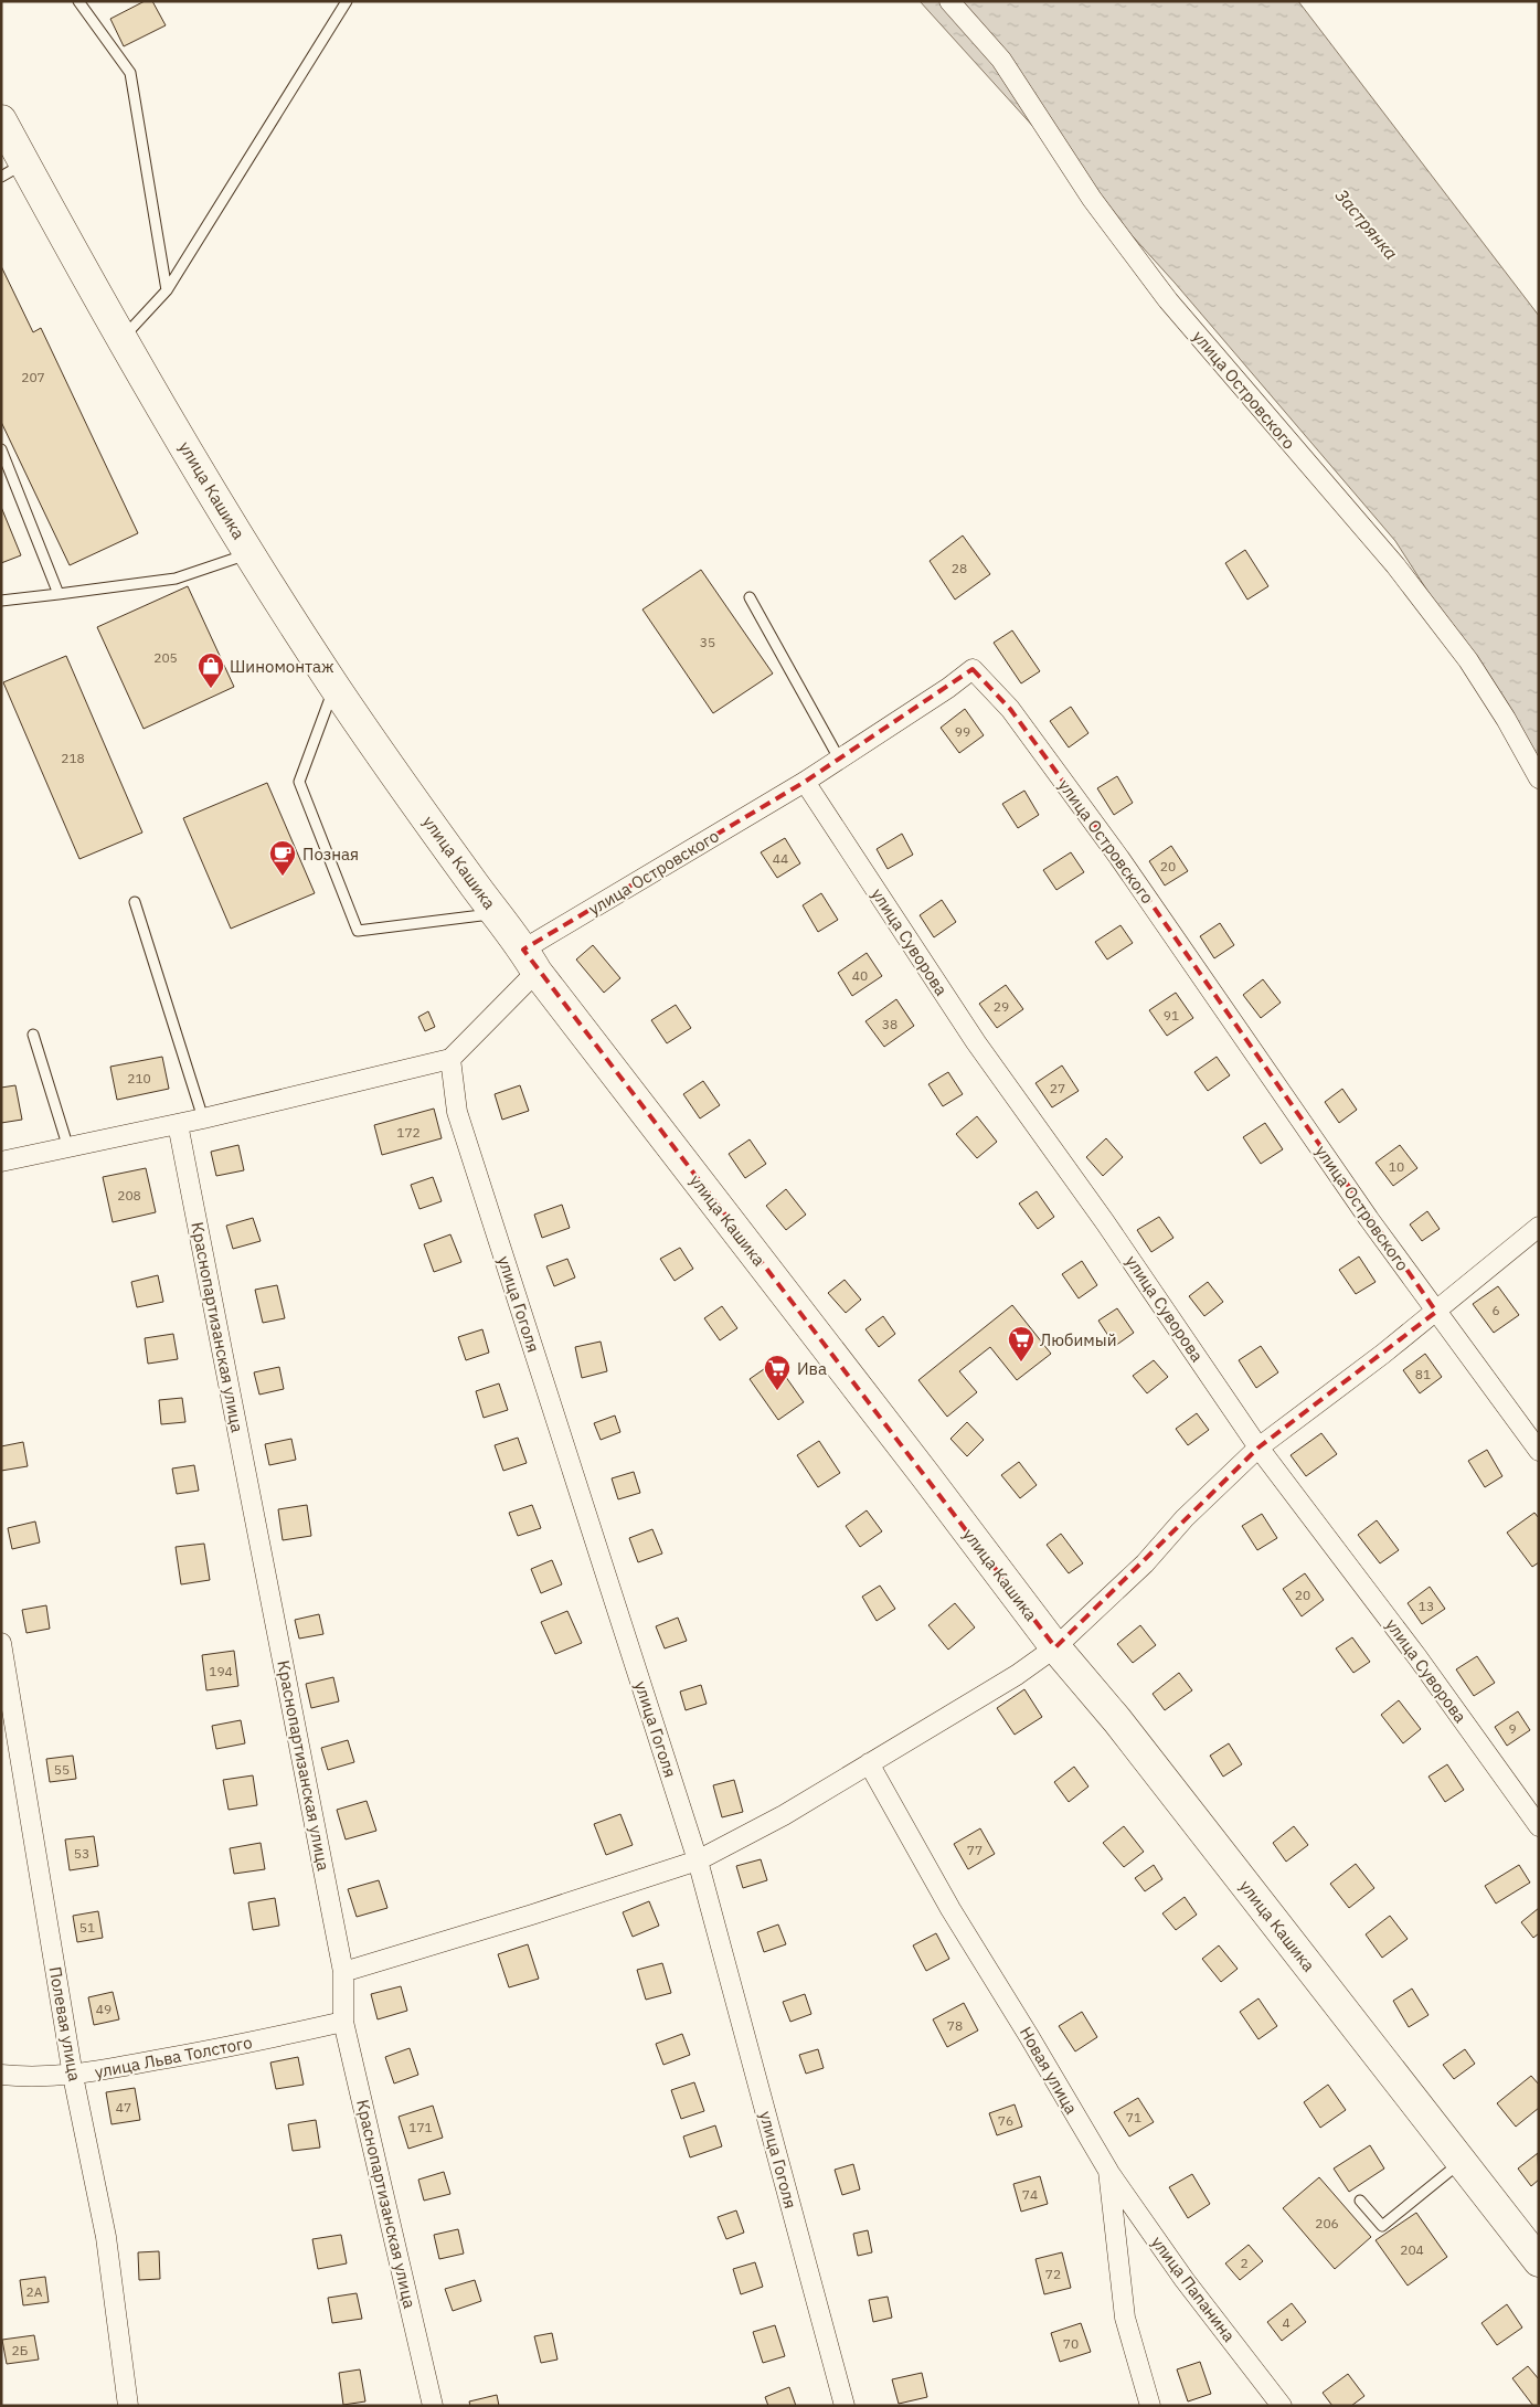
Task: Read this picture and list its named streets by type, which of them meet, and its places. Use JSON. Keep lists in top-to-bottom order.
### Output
{
  "streets": {
    "highway": ["улица Кашика"],
    "street": [
      "улица Островского",
      "улица Суворова",
      "улица Гоголя",
      "Краснопартизанская улица",
      "Полевая улица",
      "улица Льва Толстого",
      "Новая улица",
      "улица Папанина"
    ]
  },
  "crossings": [
    ["улица Островского", "улица Кашика"],
    ["улица Островского", "улица Суворова"],
    ["улица Островского", "улица Гоголя"],
    ["Краснопартизанская улица", "улица Льва Толстого"],
    ["Полевая улица", "улица Льва Толстого"],
    ["Новая улица", "улица Папанина"]
  ],
  "water": ["Застрянка"],
  "places": {
    "shop": ["Шиномонтаж"],
    "cafe": ["Позная"],
    "supermarket": ["Любимый", "Ива"]
  },
  "house_numbers": [
    "207",
    "28",
    "35",
    "205",
    "99",
    "218",
    "44",
    "20",
    "40",
    "29",
    "91",
    "38",
    "210",
    "27",
    "172",
    "10",
    "208",
    "6",
    "81",
    "20",
    "13",
    "194",
    "9",
    "55",
    "77",
    "53",
    "51",
    "49",
    "78",
    "47",
    "71",
    "76",
    "171",
    "74",
    "206",
    "204",
    "2",
    "72",
    "2А",
    "4",
    "70",
    "2Б"
  ]
}
